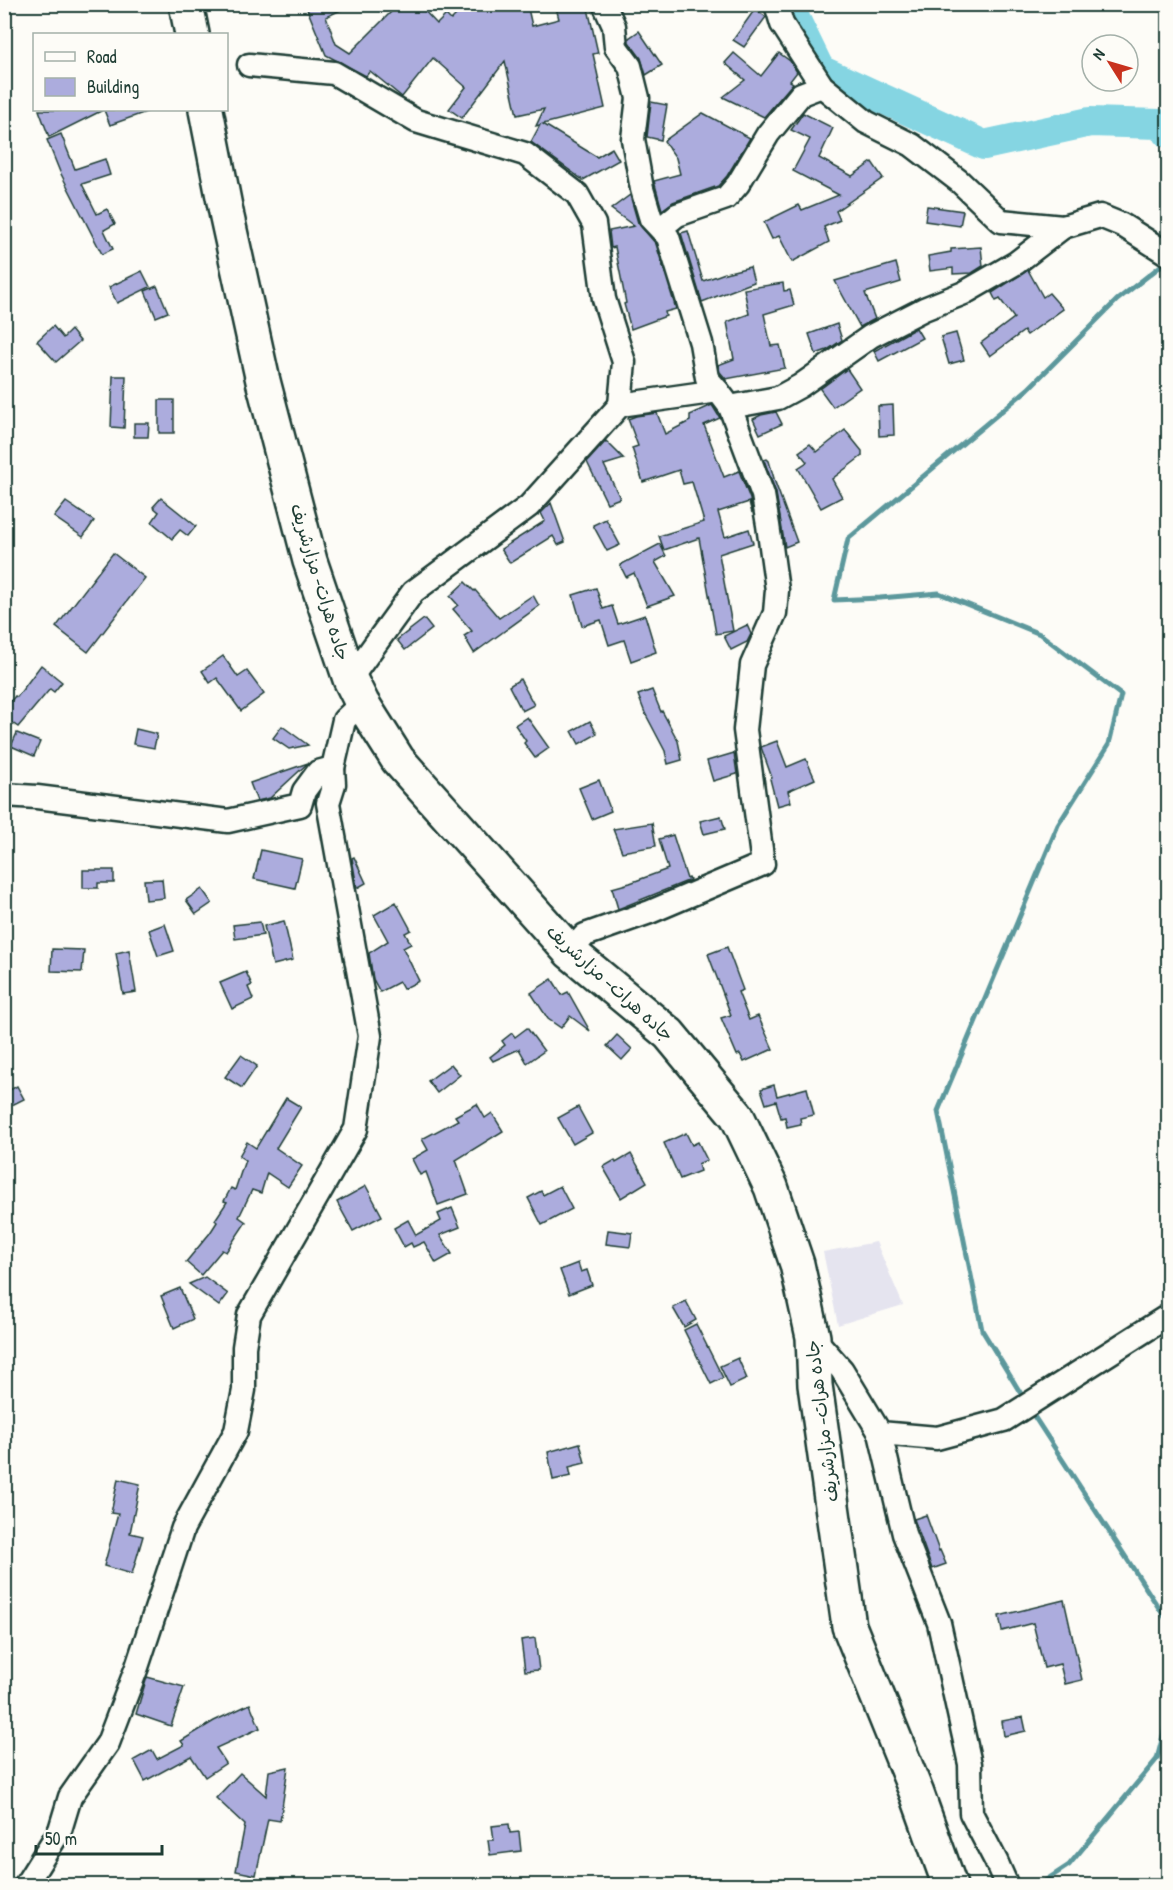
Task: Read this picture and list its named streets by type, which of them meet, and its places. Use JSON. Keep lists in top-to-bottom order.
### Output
{
  "streets": {
    "highway": ["جاده هرات- مزارشریف"]
  },
  "legend": ["Road", "Building"],
  "scale_bar": "50 m",
  "north": "top left"
}
